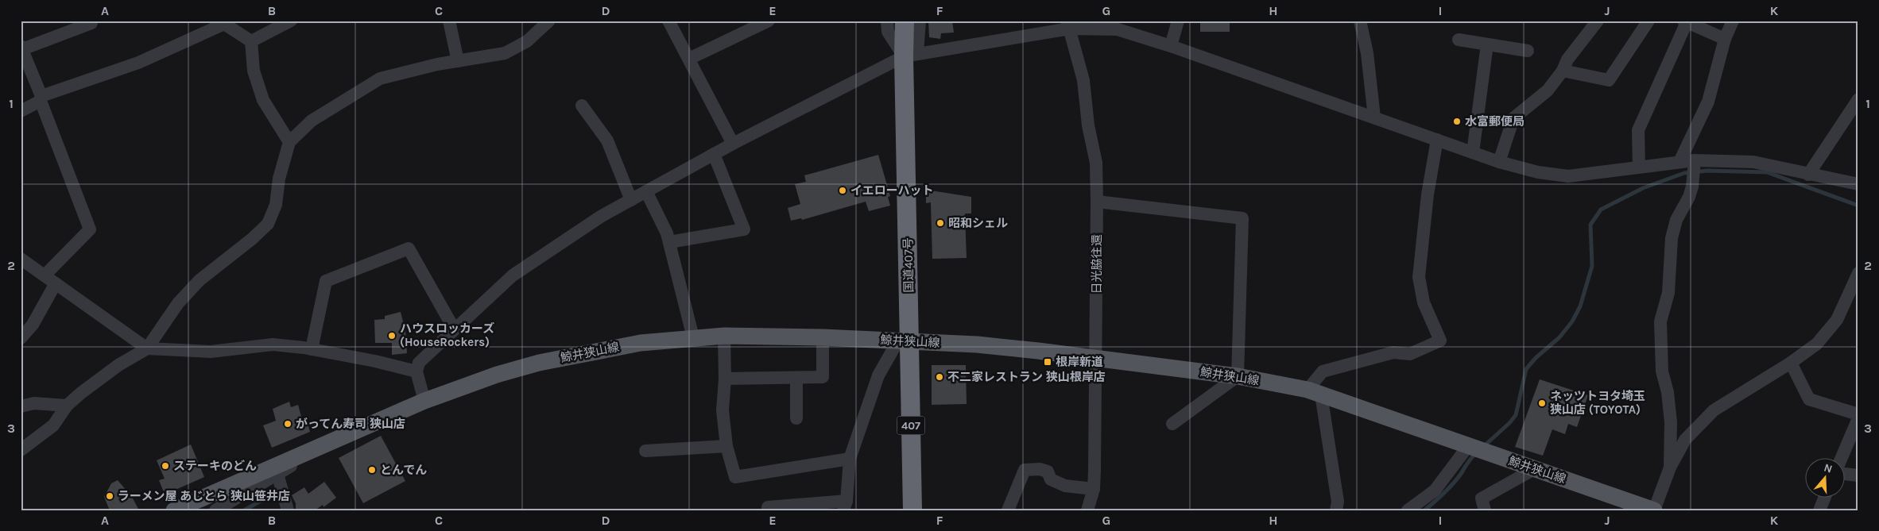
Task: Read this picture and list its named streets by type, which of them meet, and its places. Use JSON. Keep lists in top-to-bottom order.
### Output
{
  "streets": {
    "highway": ["国道407号", "407"],
    "main road": ["鯨井狭山線"],
    "street": ["日光脇往還"]
  },
  "crossings": [
    ["日光脇往還", "鯨井狭山線"],
    ["国道407号", "鯨井狭山線"]
  ],
  "places": {
    "other": [
      "水富郵便局",
      "イエローハット",
      "昭和シェル",
      "ハウスロッカーズ (HouseRockers)",
      "不二家レストラン 狭山根岸店",
      "ネッツトヨタ埼玉 狭山店 (TOYOTA)",
      "がってん寿司 狭山店",
      "ステーキのどん",
      "とんでん",
      "ラーメン屋 あじとら 狭山笹井店"
    ],
    "transit": ["根岸新道"]
  },
  "north": "top",
  "grid": {
    "columns": [
      "A",
      "B",
      "C",
      "D",
      "E",
      "F",
      "G",
      "H",
      "I",
      "J",
      "K"
    ],
    "rows": ["1", "2", "3"]
  }
}
